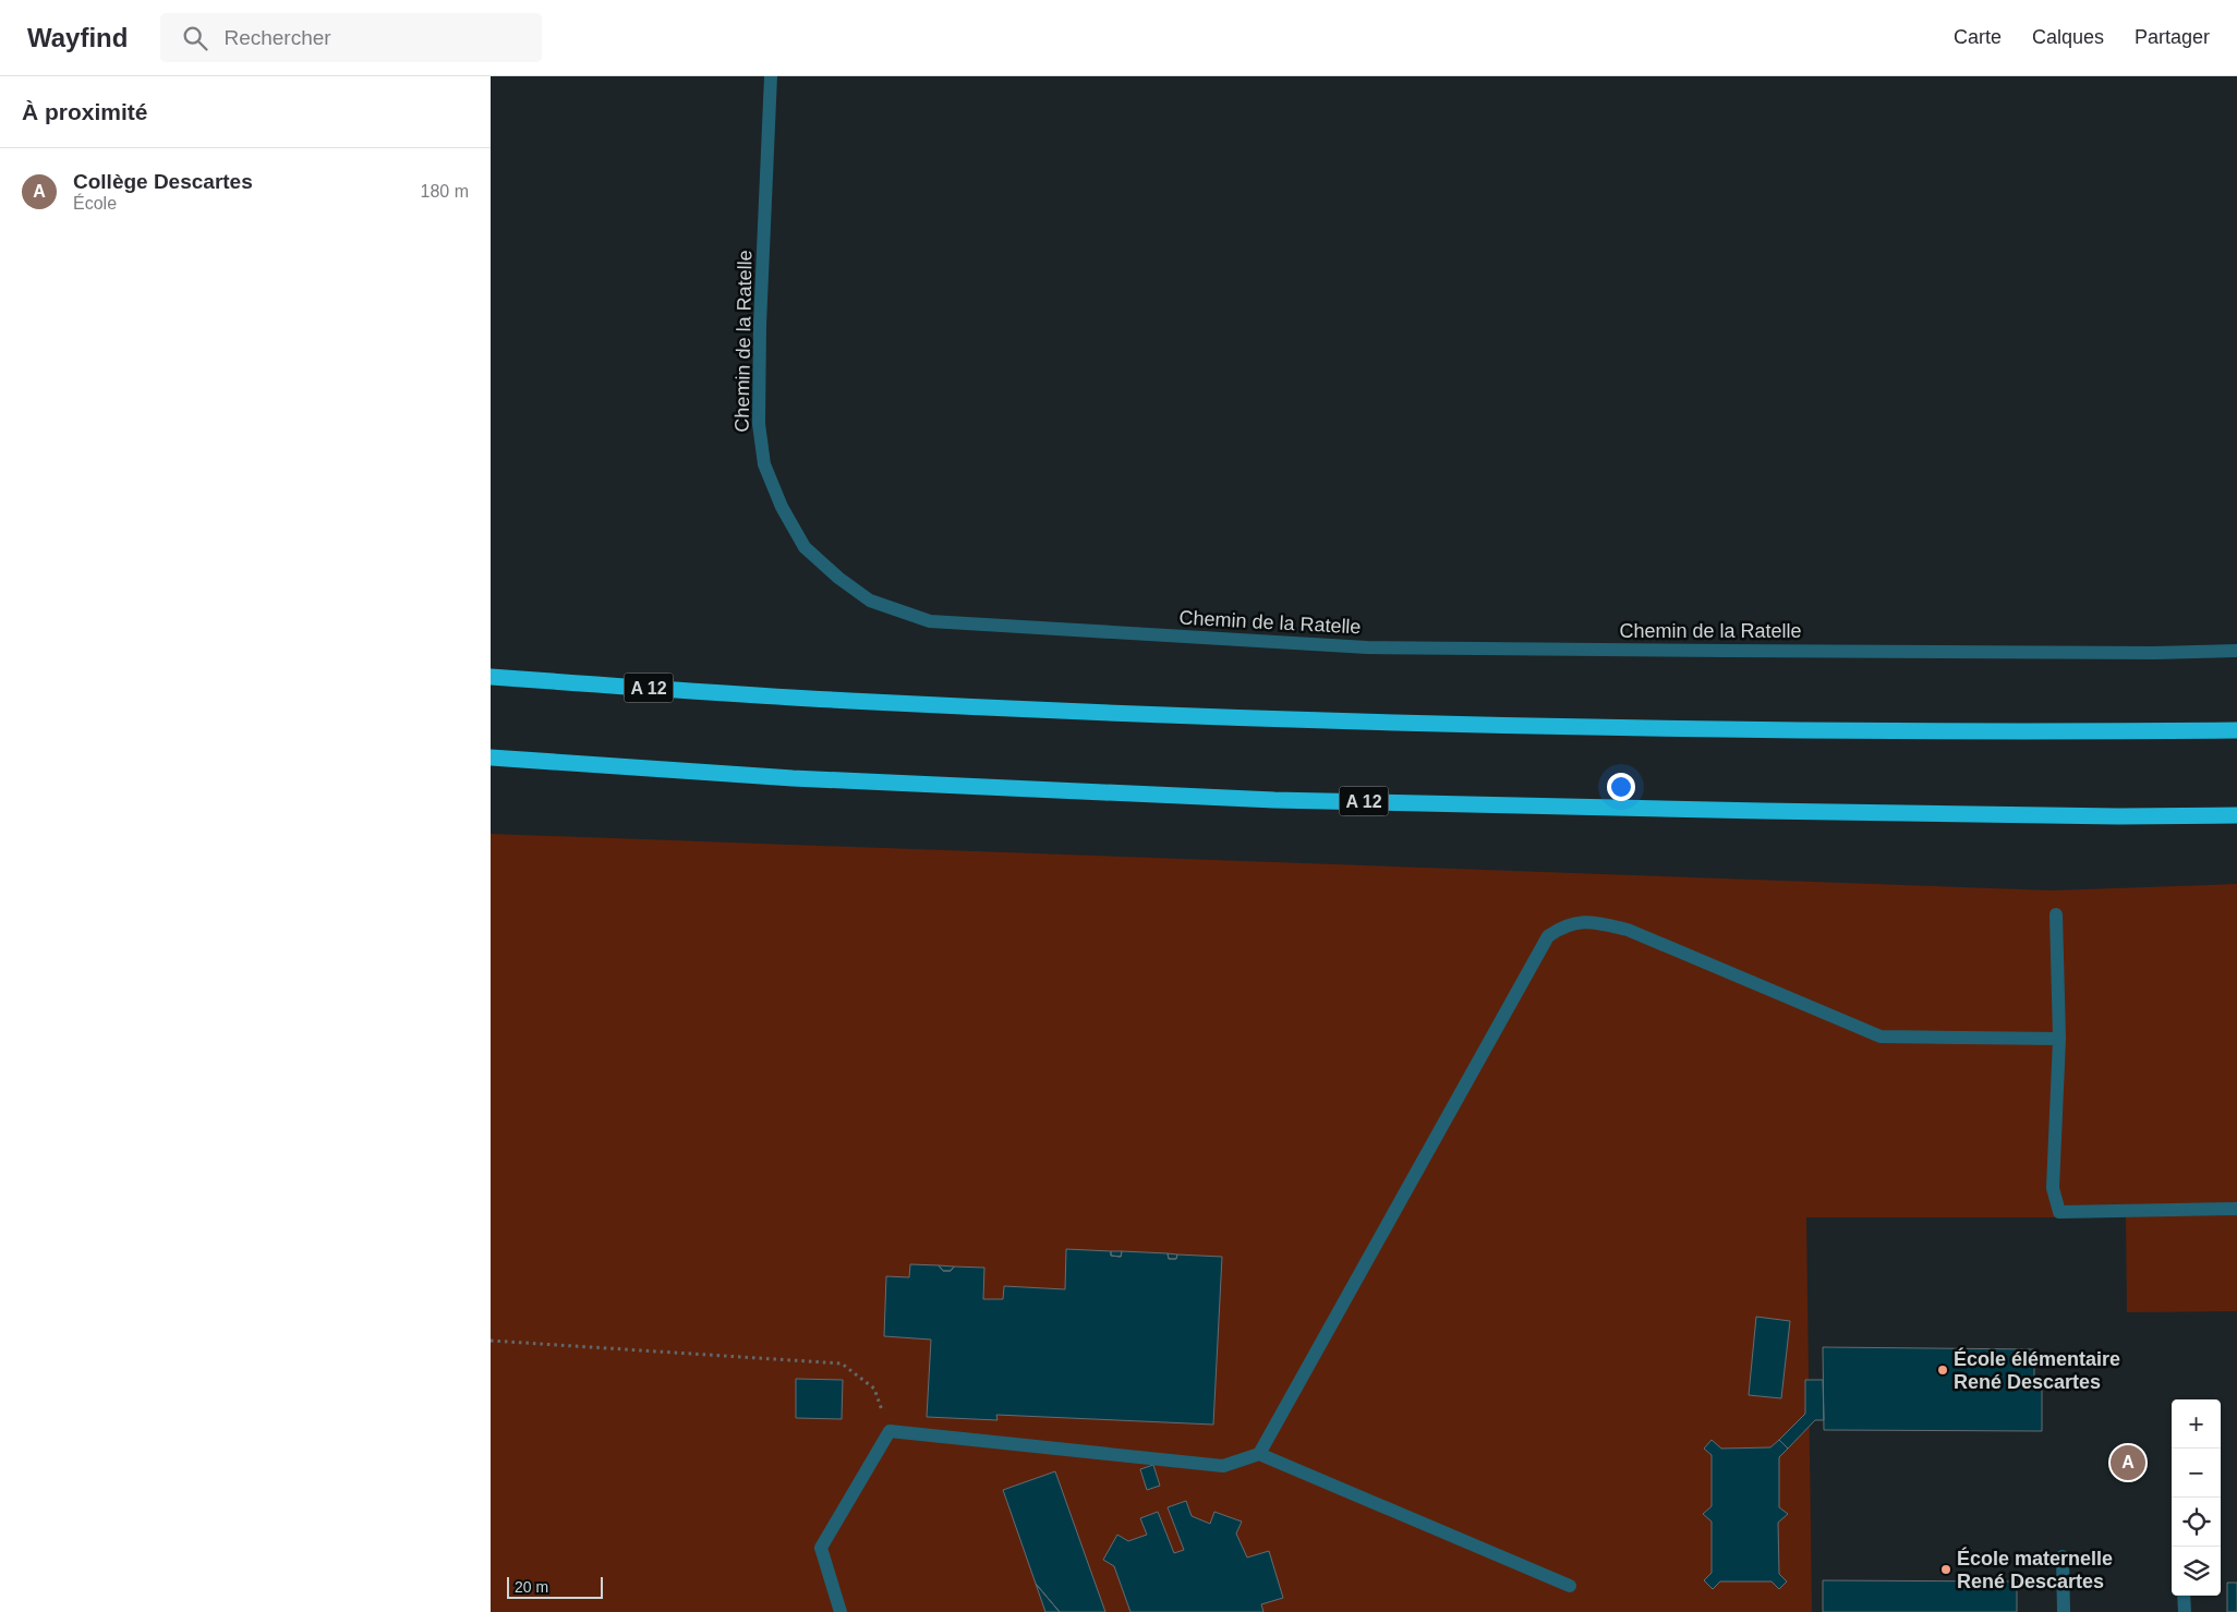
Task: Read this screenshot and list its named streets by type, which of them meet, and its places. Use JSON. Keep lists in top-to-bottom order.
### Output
{
  "streets": {
    "highway": ["A 12"],
    "street": ["Chemin de la Ratelle"]
  },
  "places": ["École élémentaire René Descartes", "École maternelle René Descartes"],
  "scale_bar": "20 m",
  "page": {
    "header": "Wayfind",
    "search": "Rechercher",
    "nav": ["Carte", "Calques", "Partager"],
    "heading": "À proximité",
    "list": [
      {
        "mark": "A",
        "name": "Collège Descartes",
        "note": "École",
        "value": "180 m"
      }
    ],
    "map_buttons": ["+", "−"],
    "pins": "A",
    "scale": "20 m"
  }
}
